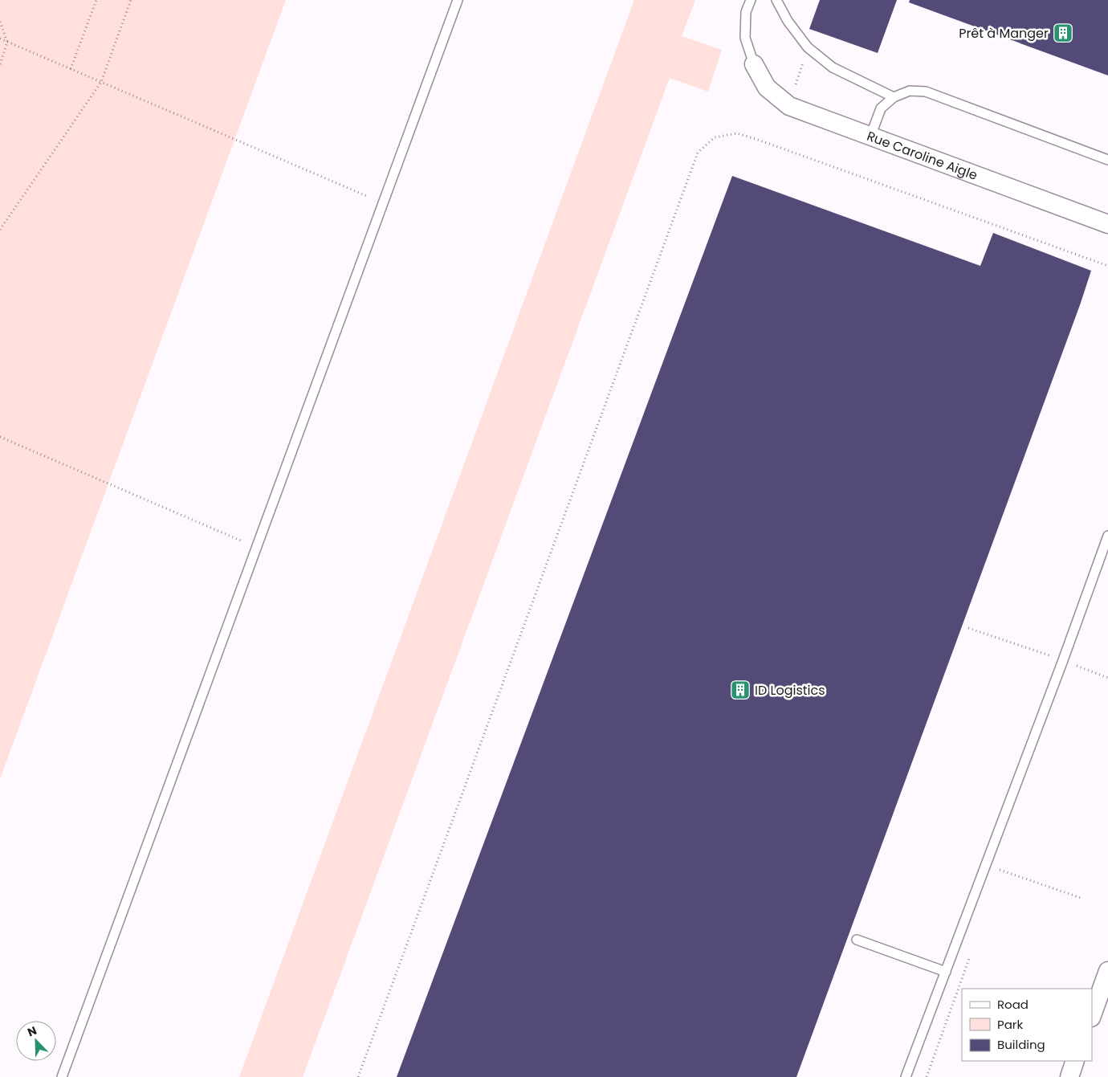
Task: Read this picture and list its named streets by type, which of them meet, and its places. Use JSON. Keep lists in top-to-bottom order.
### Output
{
  "streets": {
    "street": ["Rue Caroline Aigle"]
  },
  "places": {
    "building": ["Prêt à Manger", "ID Logistics"]
  },
  "legend": ["Road", "Park", "Building"],
  "north": "top left"
}
